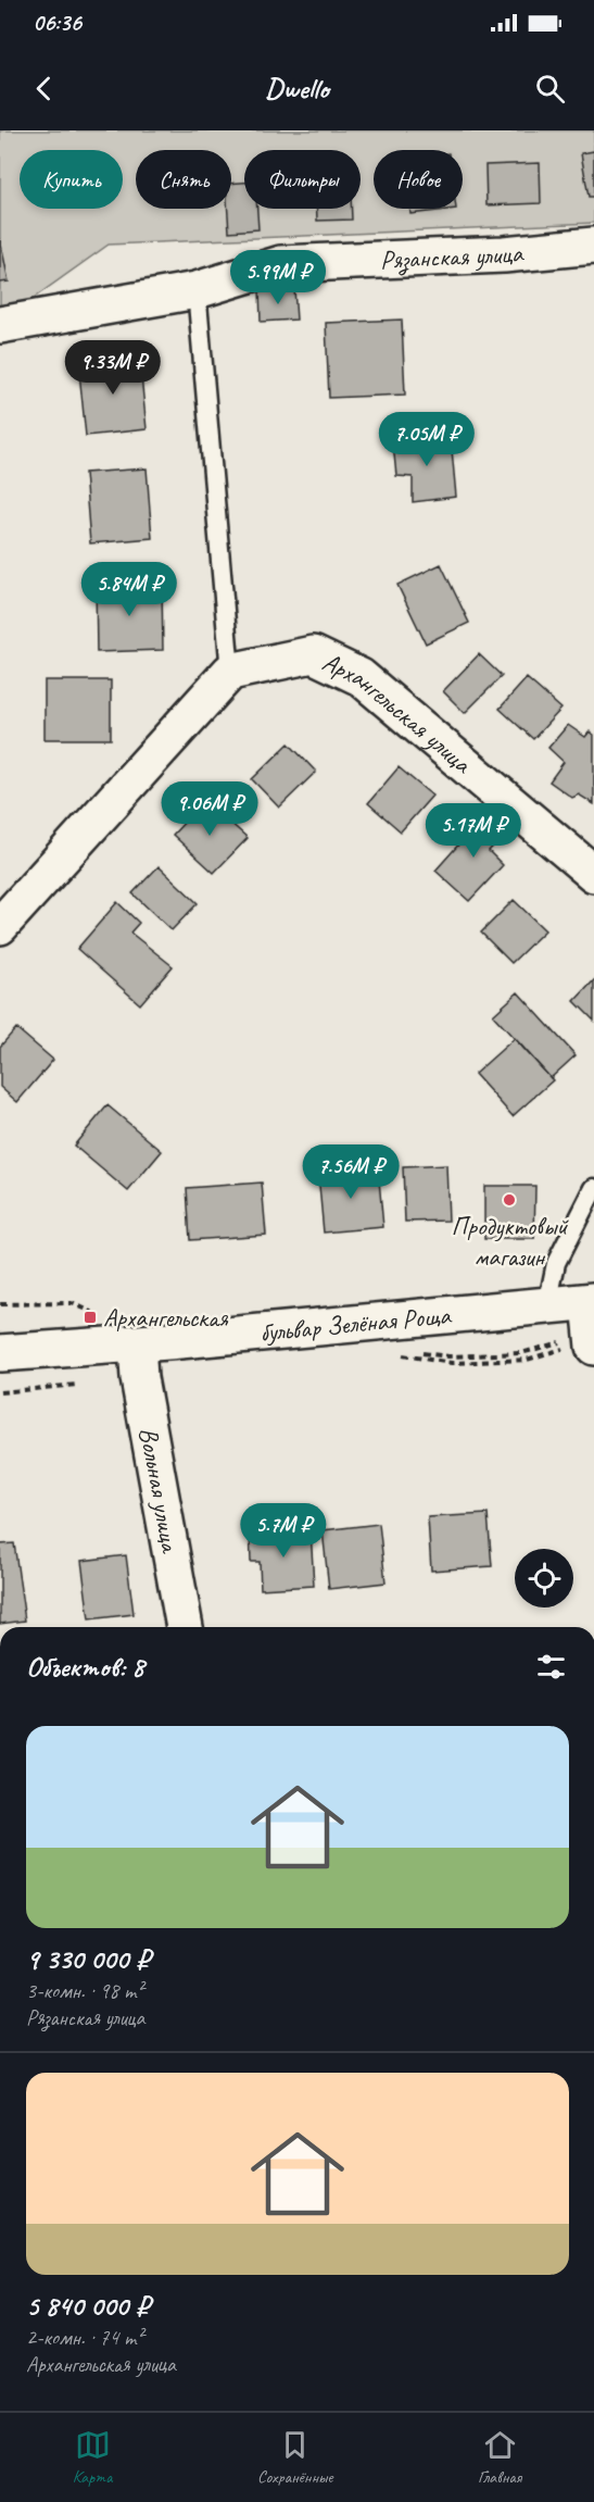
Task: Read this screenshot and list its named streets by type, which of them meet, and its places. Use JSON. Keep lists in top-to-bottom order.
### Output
{
  "streets": {
    "street": [
      "Рязанская улица",
      "Архангельская улица",
      "бульвар Зелёная Роща",
      "Вольная улица"
    ]
  },
  "crossings": [
    ["бульвар Зелёная Роща", "Вольная улица"]
  ],
  "places": {
    "other": ["Продуктовый магазин"],
    "transit": ["Архангельская"]
  },
  "page": {
    "status": "06:36",
    "header": "Dwello",
    "chip": [
      "Купить",
      "Снять",
      "Фильтры",
      "Новое"
    ],
    "price": [
      "5.99M ₽",
      "9.33M ₽",
      "7.05M ₽",
      "5.84M ₽",
      "9.06M ₽",
      "5.17M ₽",
      "7.56M ₽",
      "5.7M ₽"
    ],
    "heading": "Объектов: 8",
    "list": [
      {
        "name": "9 330 000 ₽",
        "note": "3-комн. · 98 m² · Рязанская улица"
      },
      {
        "name": "5 840 000 ₽",
        "note": "2-комн. · 74 m² · Архангельская улица"
      }
    ],
    "tabs": ["Карта", "Сохранённые", "Главная"]
  }
}
